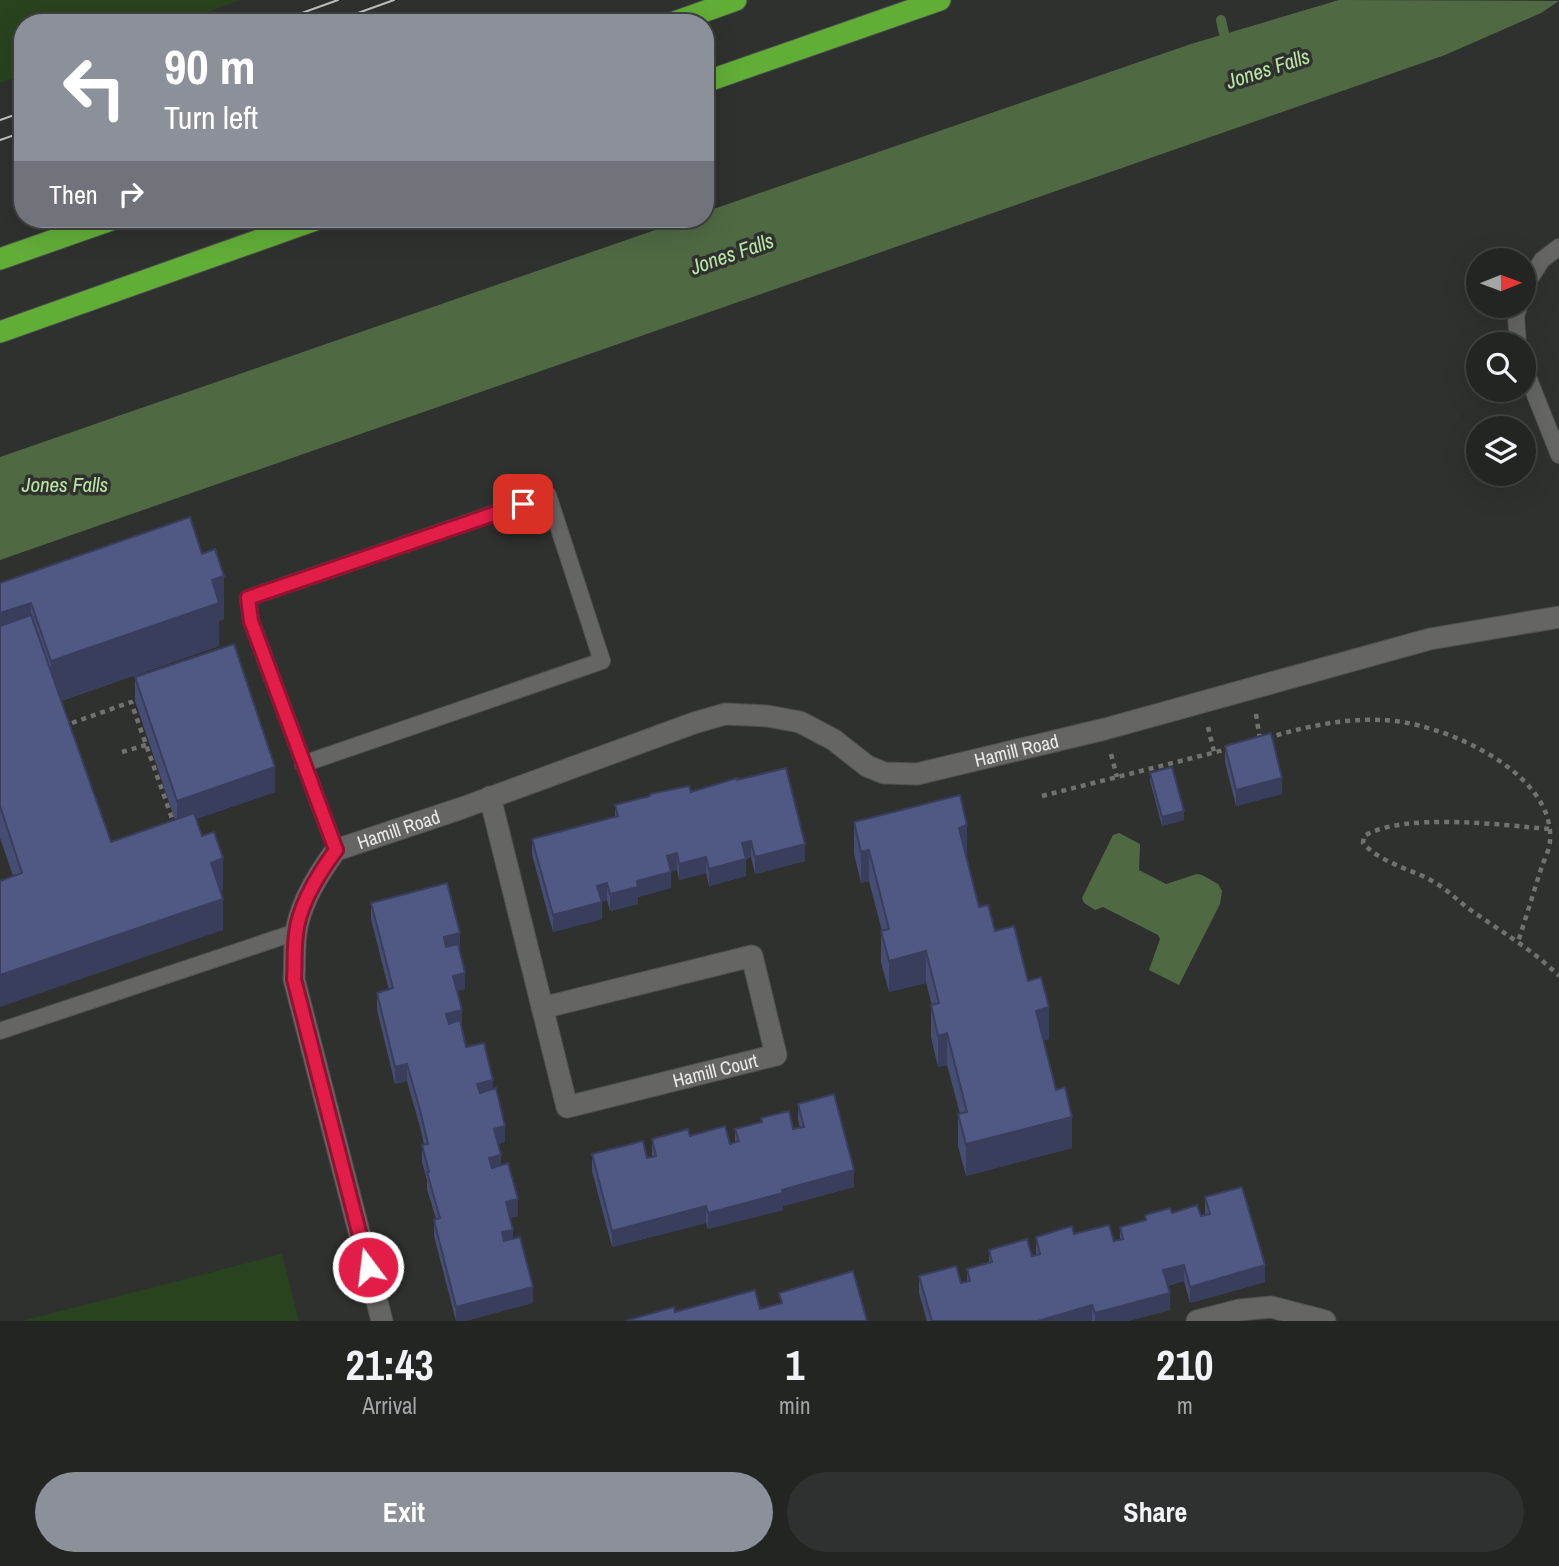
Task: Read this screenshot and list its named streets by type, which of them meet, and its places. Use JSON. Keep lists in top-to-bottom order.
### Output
{
  "streets": {
    "street": ["Hamill Road", "Hamill Court"]
  },
  "water": ["Jones Falls"],
  "north": "right",
  "page": {
    "turn": ["90 m", "Turn left"],
    "then": "Then",
    "eta": [
      "21:43",
      "Arrival",
      "1",
      "min",
      "210",
      "m"
    ],
    "buttons": ["Exit", "Share"]
  }
}
